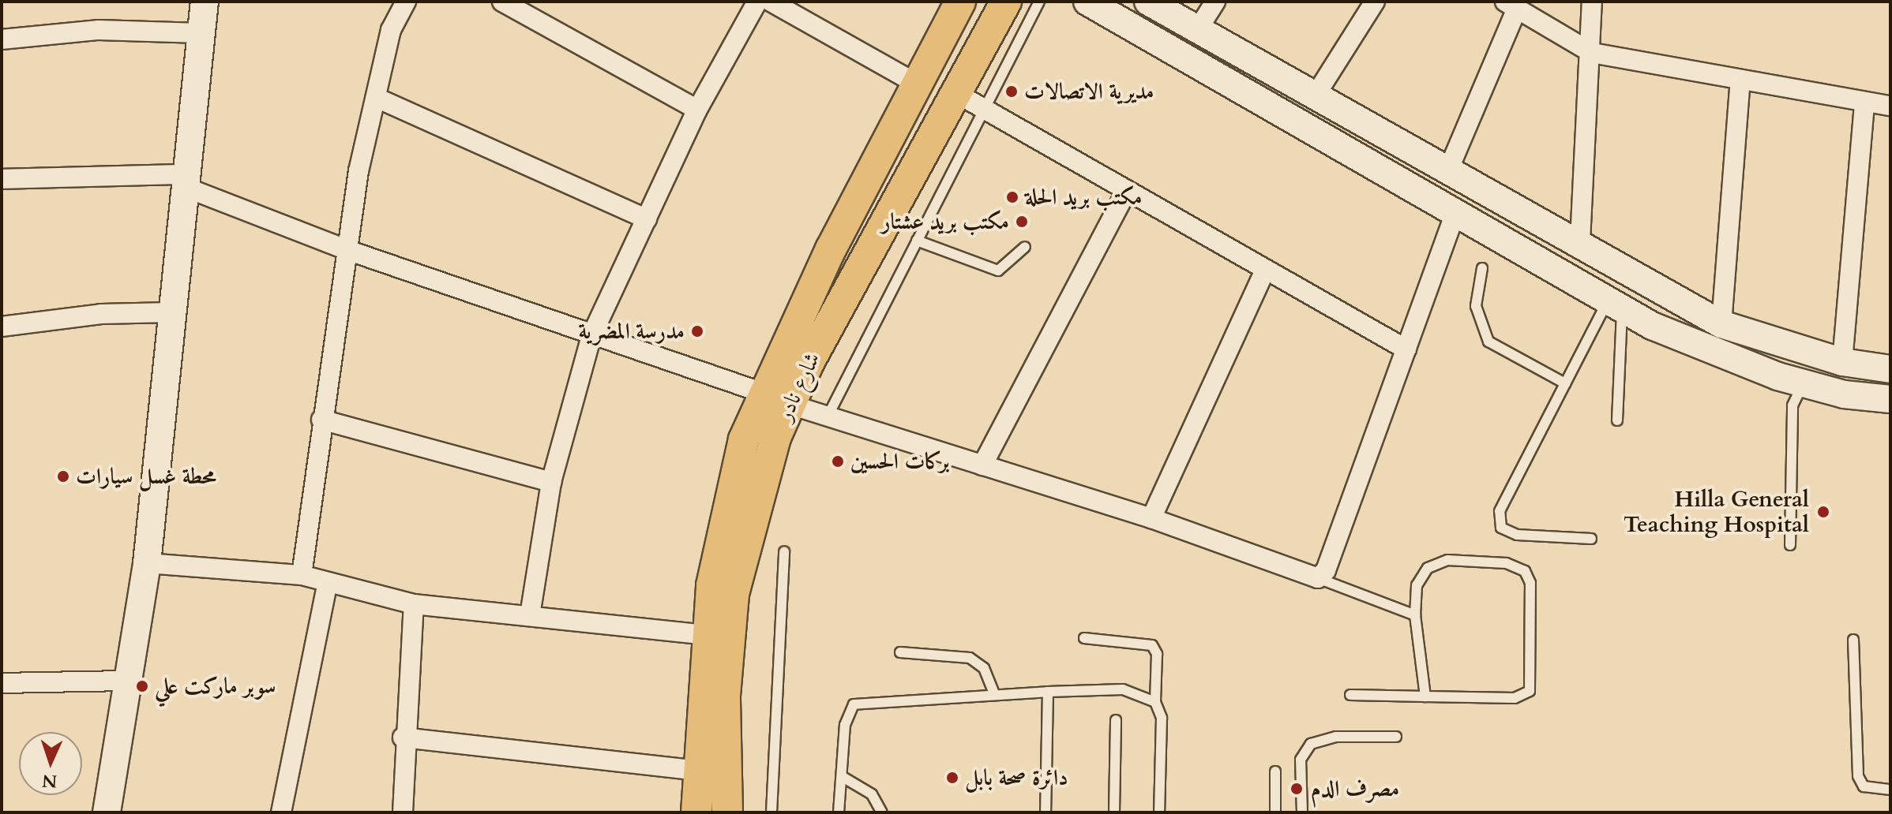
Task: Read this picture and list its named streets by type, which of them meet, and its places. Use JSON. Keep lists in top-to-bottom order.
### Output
{
  "streets": {
    "main road": ["شارع نادر"]
  },
  "places": [
    "مديرية الاتصالات",
    "مكتب بريد الحلة",
    "مكتب بريد عشتار",
    "مدرسة المضرية",
    "بركات الحسين",
    "محطة غسل سيارات",
    "Hilla General Teaching Hospital",
    "سوبر ماركت علي",
    "دائرة صحة بابل",
    "مصرف الدم"
  ],
  "north": "bottom"
}
